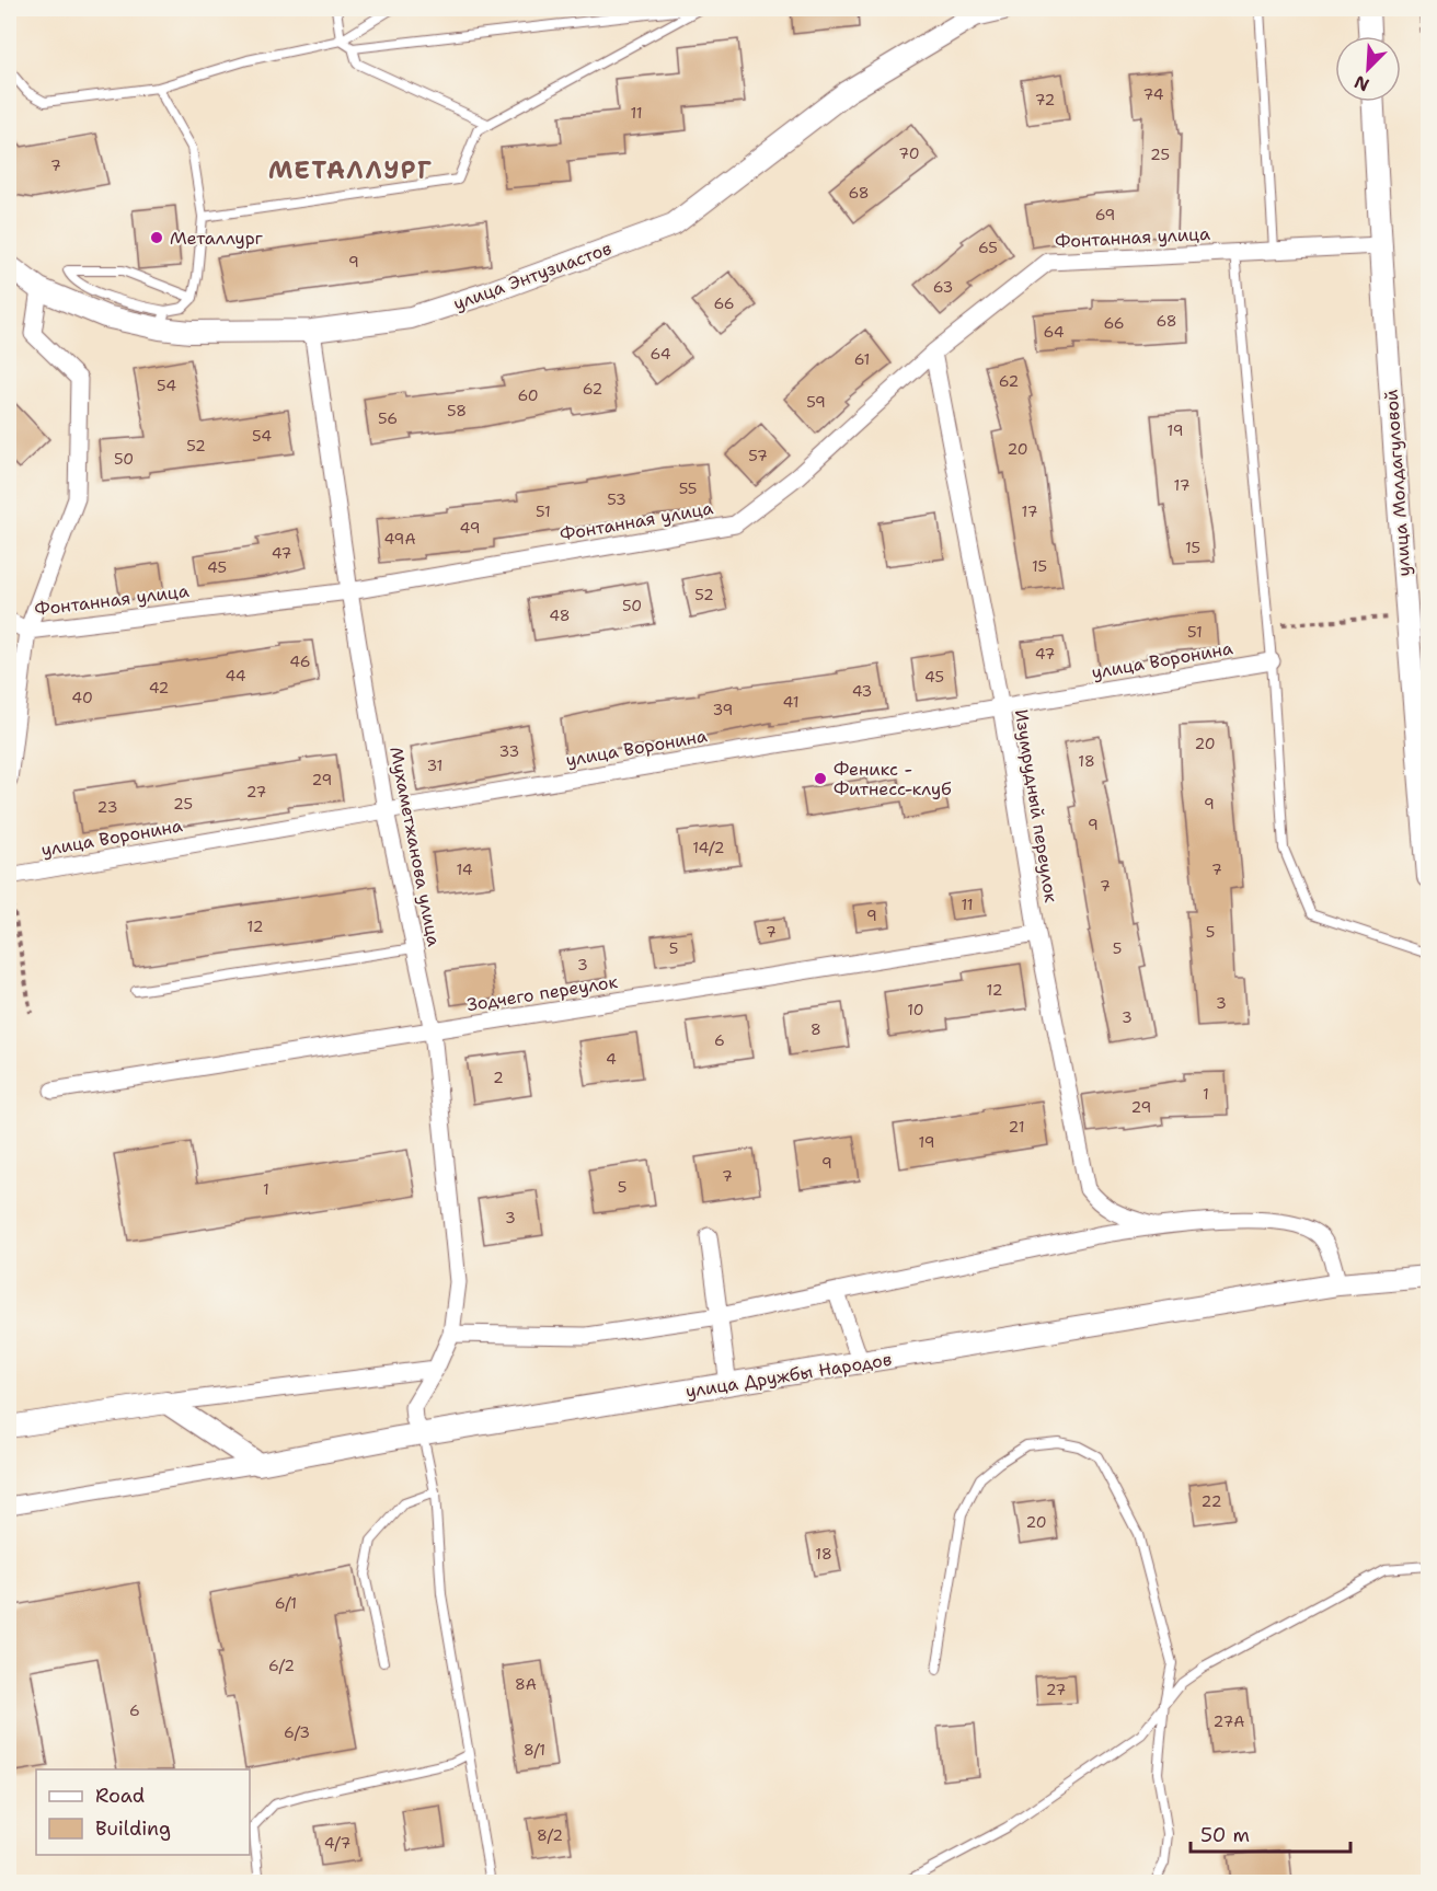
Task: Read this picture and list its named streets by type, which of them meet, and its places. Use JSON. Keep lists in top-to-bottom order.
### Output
{
  "streets": {
    "street": [
      "Фонтанная улица",
      "улица Энтузиастов",
      "улица Молдагуловой",
      "улица Воронина",
      "Изумрудный переулок",
      "Мухаметжанова улица",
      "Зодчего переулок",
      "улица Дружбы Народов"
    ]
  },
  "crossings": [
    ["Фонтанная улица", "улица Молдагуловой"],
    ["Фонтанная улица", "Изумрудный переулок"],
    ["Фонтанная улица", "Мухаметжанова улица"],
    ["улица Энтузиастов", "Мухаметжанова улица"],
    ["улица Воронина", "Изумрудный переулок"],
    ["улица Воронина", "Мухаметжанова улица"],
    ["Изумрудный переулок", "Зодчего переулок"],
    ["Мухаметжанова улица", "Зодчего переулок"],
    ["Мухаметжанова улица", "улица Дружбы Народов"]
  ],
  "districts": ["МЕТАЛЛУРГ"],
  "places": ["Металлург", "Феникс - Фитнесс-клуб"],
  "house_numbers": [
    "74",
    "72",
    "11",
    "70",
    "25",
    "7",
    "68",
    "69",
    "65",
    "9",
    "63",
    "66",
    "68",
    "66",
    "64",
    "64",
    "61",
    "62",
    "54",
    "62",
    "60",
    "59",
    "58",
    "56",
    "19",
    "54",
    "52",
    "20",
    "57",
    "50",
    "17",
    "55",
    "53",
    "51",
    "17",
    "49",
    "49А",
    "15",
    "47",
    "15",
    "45",
    "52",
    "50",
    "48",
    "51",
    "47",
    "46",
    "44",
    "45",
    "42",
    "43",
    "40",
    "41",
    "39",
    "20",
    "33",
    "18",
    "31",
    "29",
    "27",
    "25",
    "9",
    "23",
    "9",
    "14/2",
    "14",
    "7",
    "7",
    "11",
    "9",
    "12",
    "7",
    "5",
    "5",
    "5",
    "3",
    "12",
    "3",
    "10",
    "3",
    "8",
    "6",
    "4",
    "2",
    "1",
    "29",
    "21",
    "19",
    "9",
    "7",
    "5",
    "1",
    "3",
    "22",
    "20",
    "18",
    "6/1",
    "6/2",
    "8А",
    "27",
    "6",
    "27А",
    "6/3",
    "8/1",
    "8/2",
    "4/7"
  ],
  "legend": ["Road", "Building"],
  "scale_bar": "50 m",
  "north": "bottom left"
}
